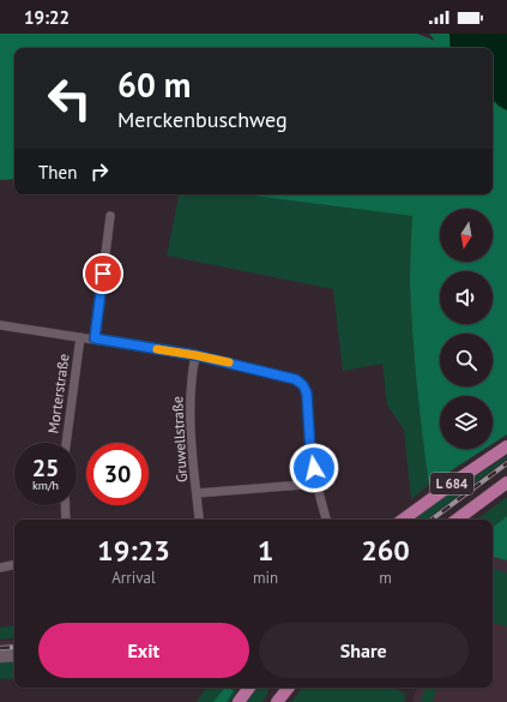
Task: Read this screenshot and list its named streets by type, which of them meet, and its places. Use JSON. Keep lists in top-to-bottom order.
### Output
{
  "streets": {
    "main road": ["L 684"],
    "street": ["Morterstraße", "Gruwellstraße"]
  },
  "north": "bottom",
  "page": {
    "status": "19:22",
    "turn": ["60 m", "Merckenbuschweg"],
    "then": "Then",
    "speed": "25 km/h",
    "limit": "30",
    "eta": [
      "19:23",
      "Arrival",
      "1",
      "min",
      "260",
      "m"
    ],
    "buttons": ["Exit", "Share"]
  }
}
